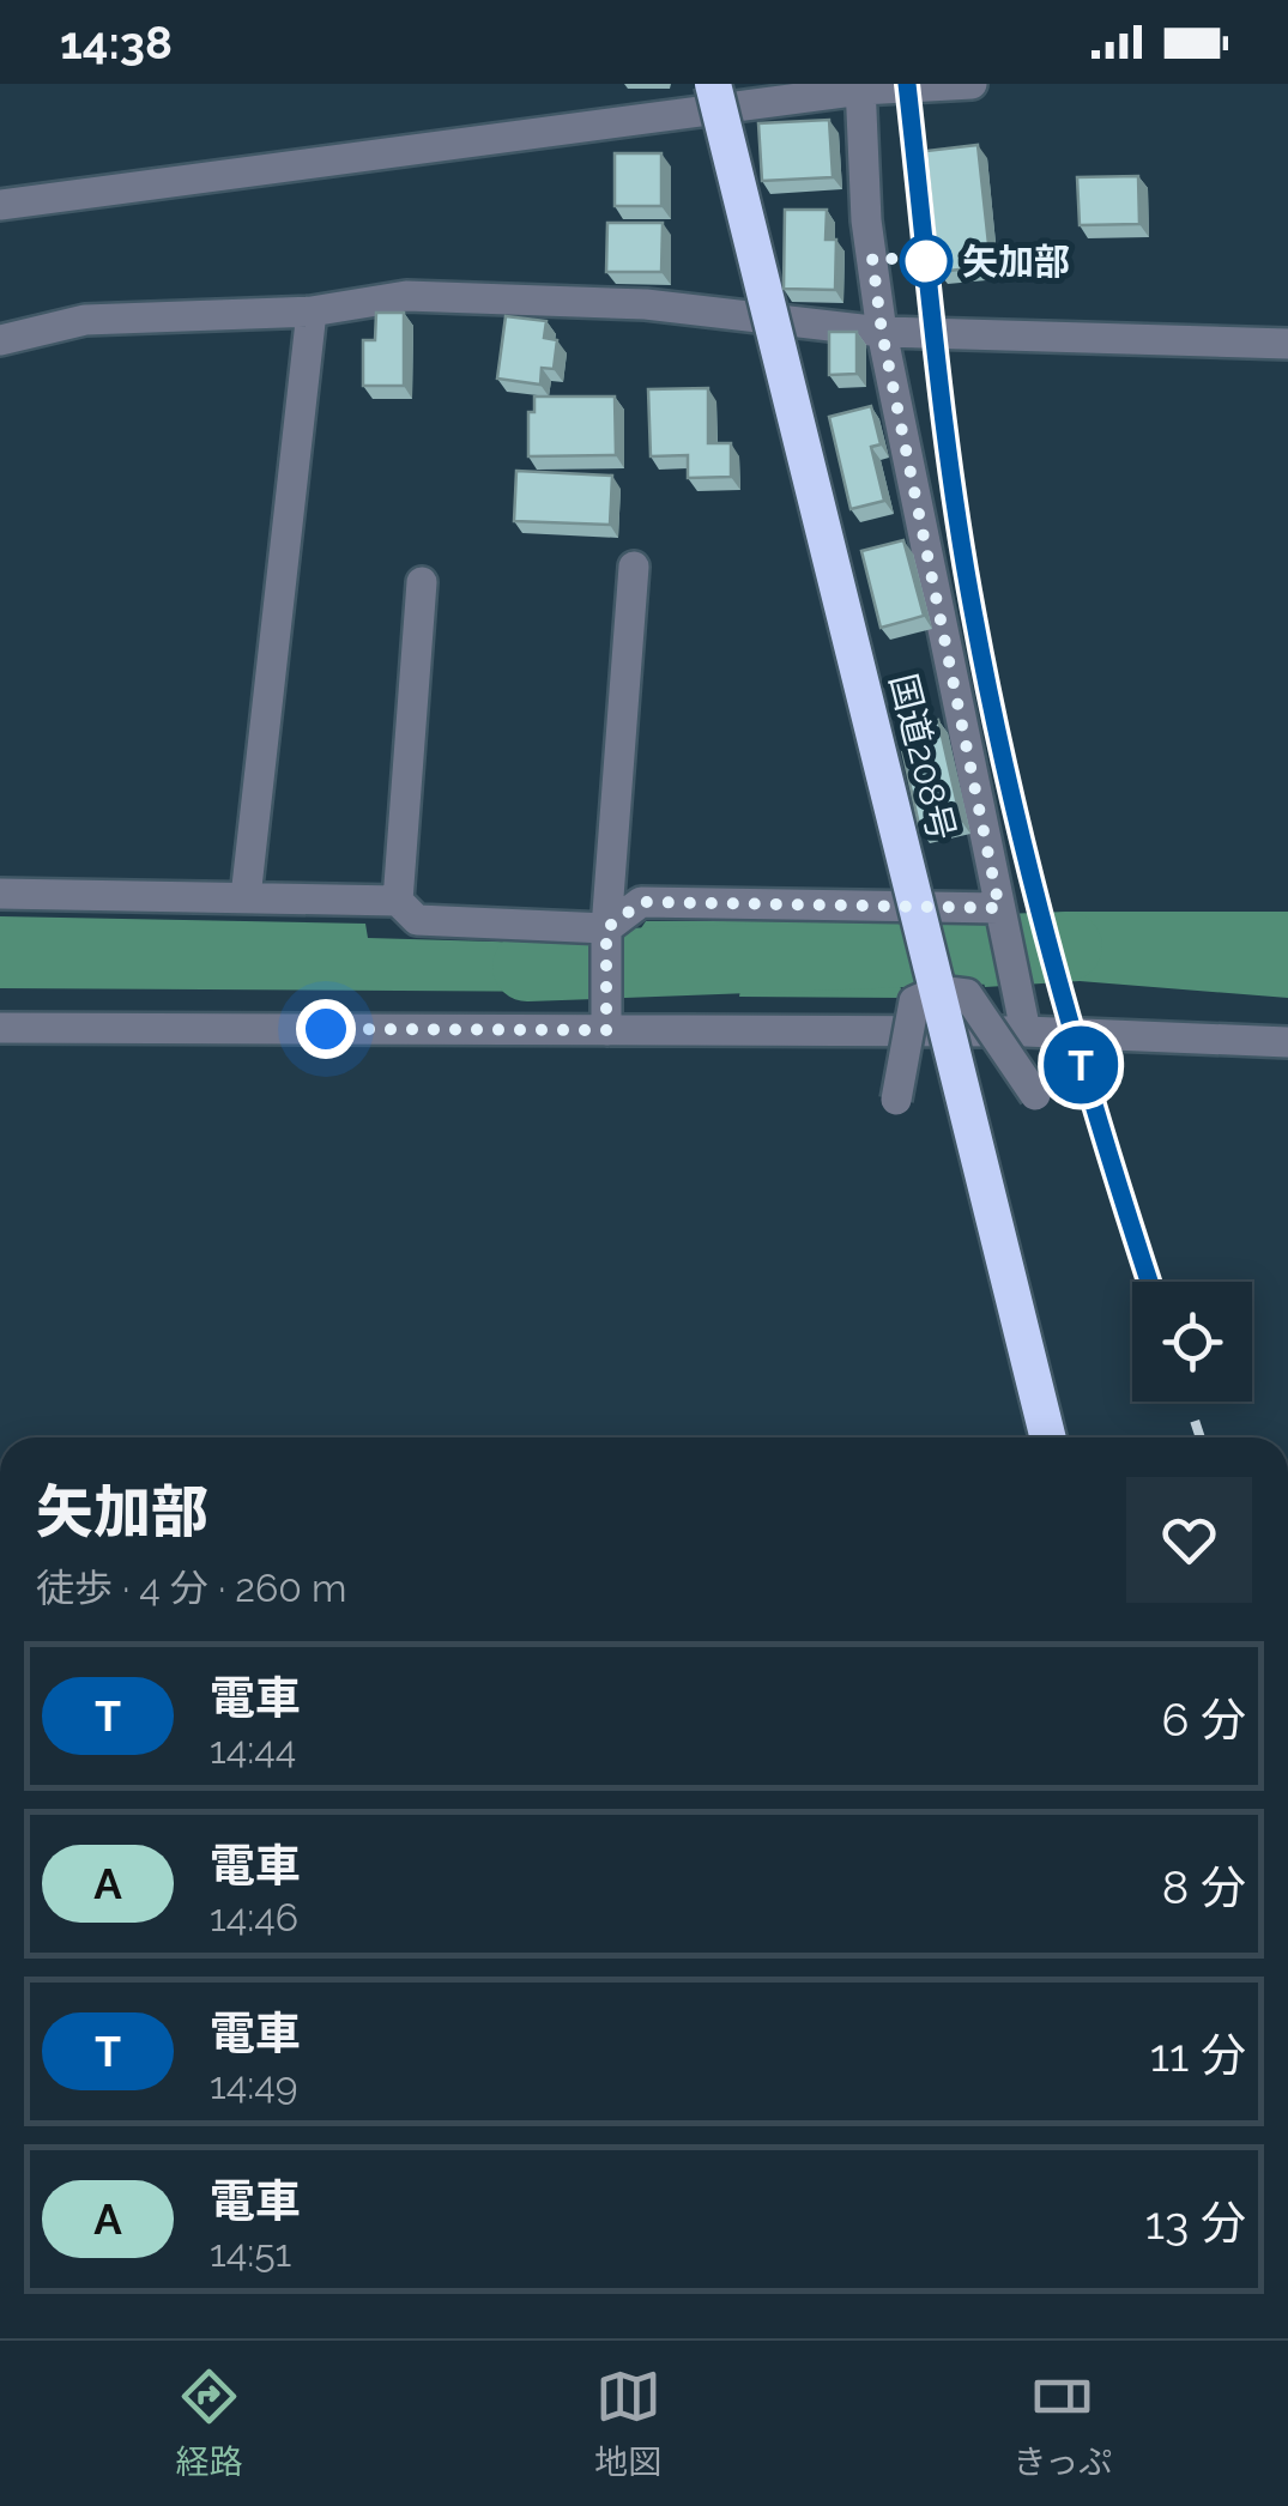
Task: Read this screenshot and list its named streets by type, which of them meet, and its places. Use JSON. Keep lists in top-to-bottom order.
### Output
{
  "streets": {
    "highway": ["国道208号"]
  },
  "places": ["矢加部"],
  "page": {
    "status": "14:38",
    "on_map": "T",
    "heading": ["矢加部", "徒歩 · 4 分 · 260 m"],
    "list": [
      {
        "mark": "T",
        "name": "電車",
        "note": "14:44",
        "value": "6 分"
      },
      {
        "mark": "A",
        "name": "電車",
        "note": "14:46",
        "value": "8 分"
      },
      {
        "mark": "T",
        "name": "電車",
        "note": "14:49",
        "value": "11 分"
      },
      {
        "mark": "A",
        "name": "電車",
        "note": "14:51",
        "value": "13 分"
      }
    ],
    "tabs": ["経路", "地図", "きっぷ"]
  }
}
